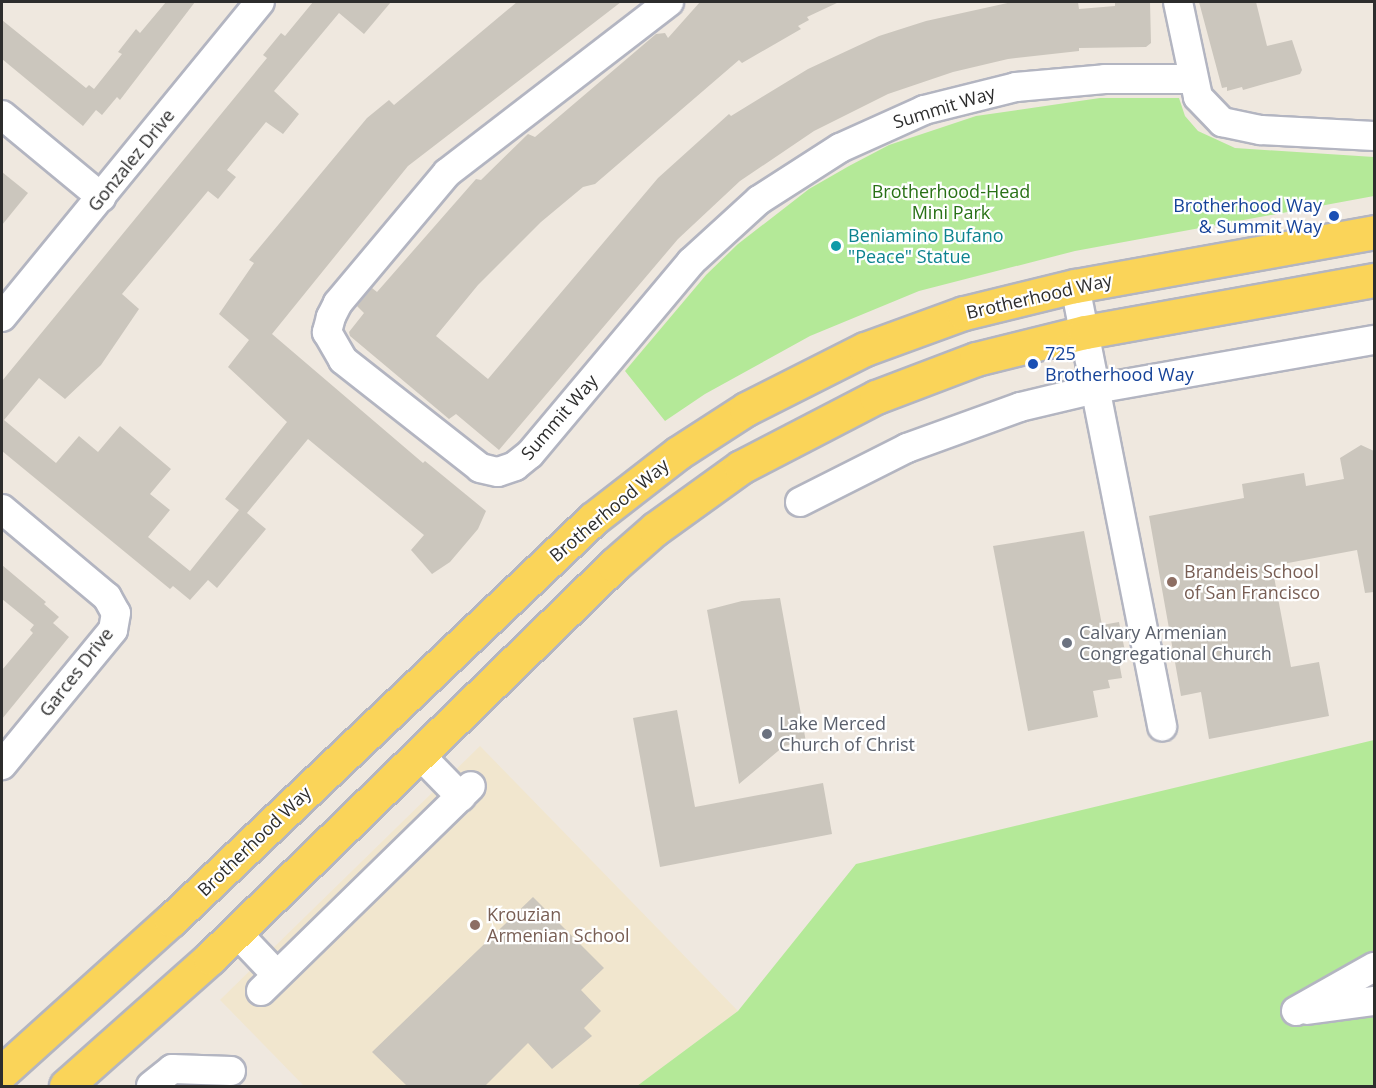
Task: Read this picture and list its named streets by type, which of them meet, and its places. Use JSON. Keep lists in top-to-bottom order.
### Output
{
  "streets": {
    "main road": ["Brotherhood Way"],
    "street": ["Summit Way", "Gonzalez Drive", "Garces Drive"]
  },
  "parks": ["Brotherhood-Head Mini Park"],
  "places": [
    "Brotherhood Way & Summit Way",
    "Beniamino Bufano \"Peace\" Statue",
    "725 Brotherhood Way",
    "Brandeis School of San Francisco",
    "Calvary Armenian Congregational Church",
    "Lake Merced Church of Christ",
    "Krouzian Armenian School"
  ]
}
